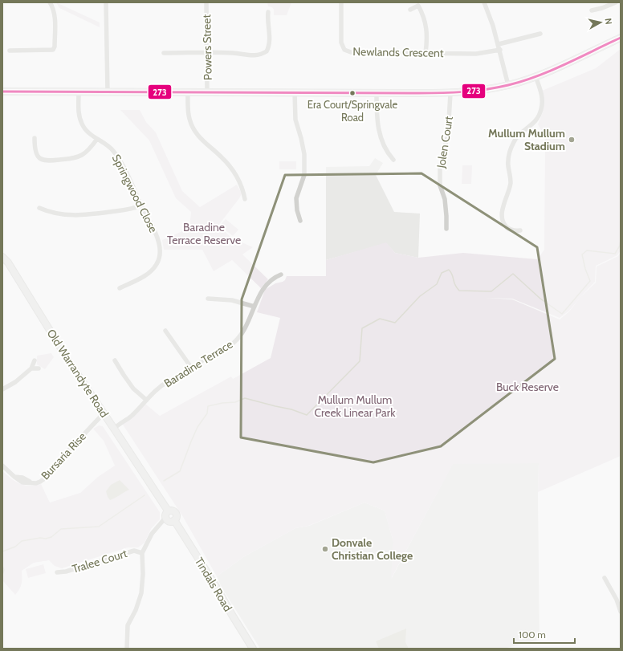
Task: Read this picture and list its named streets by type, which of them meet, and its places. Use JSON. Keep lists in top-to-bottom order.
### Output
{
  "streets": {
    "main road": ["Old Warrandyte Road", "Tindals Road"],
    "street": [
      "Powers Street",
      "Newlands Crescent",
      "Jolen Court",
      "Springwood Close",
      "Baradine Terrace",
      "Bursaria Rise",
      "Tralee Court"
    ]
  },
  "crossings": [
    ["Baradine Terrace", "Old Warrandyte Road"],
    ["Old Warrandyte Road", "Bursaria Rise"],
    ["Old Warrandyte Road", "Tindals Road"]
  ],
  "parks": ["Baradine Terrace Reserve", "Buck Reserve", "Mullum Mullum Creek Linear Park"],
  "places": ["Era Court/Springvale Road", "Mullum Mullum Stadium", "Donvale Christian College"],
  "lines": ["transit line 273"],
  "scale_bar": "100 m",
  "north": "right"
}
